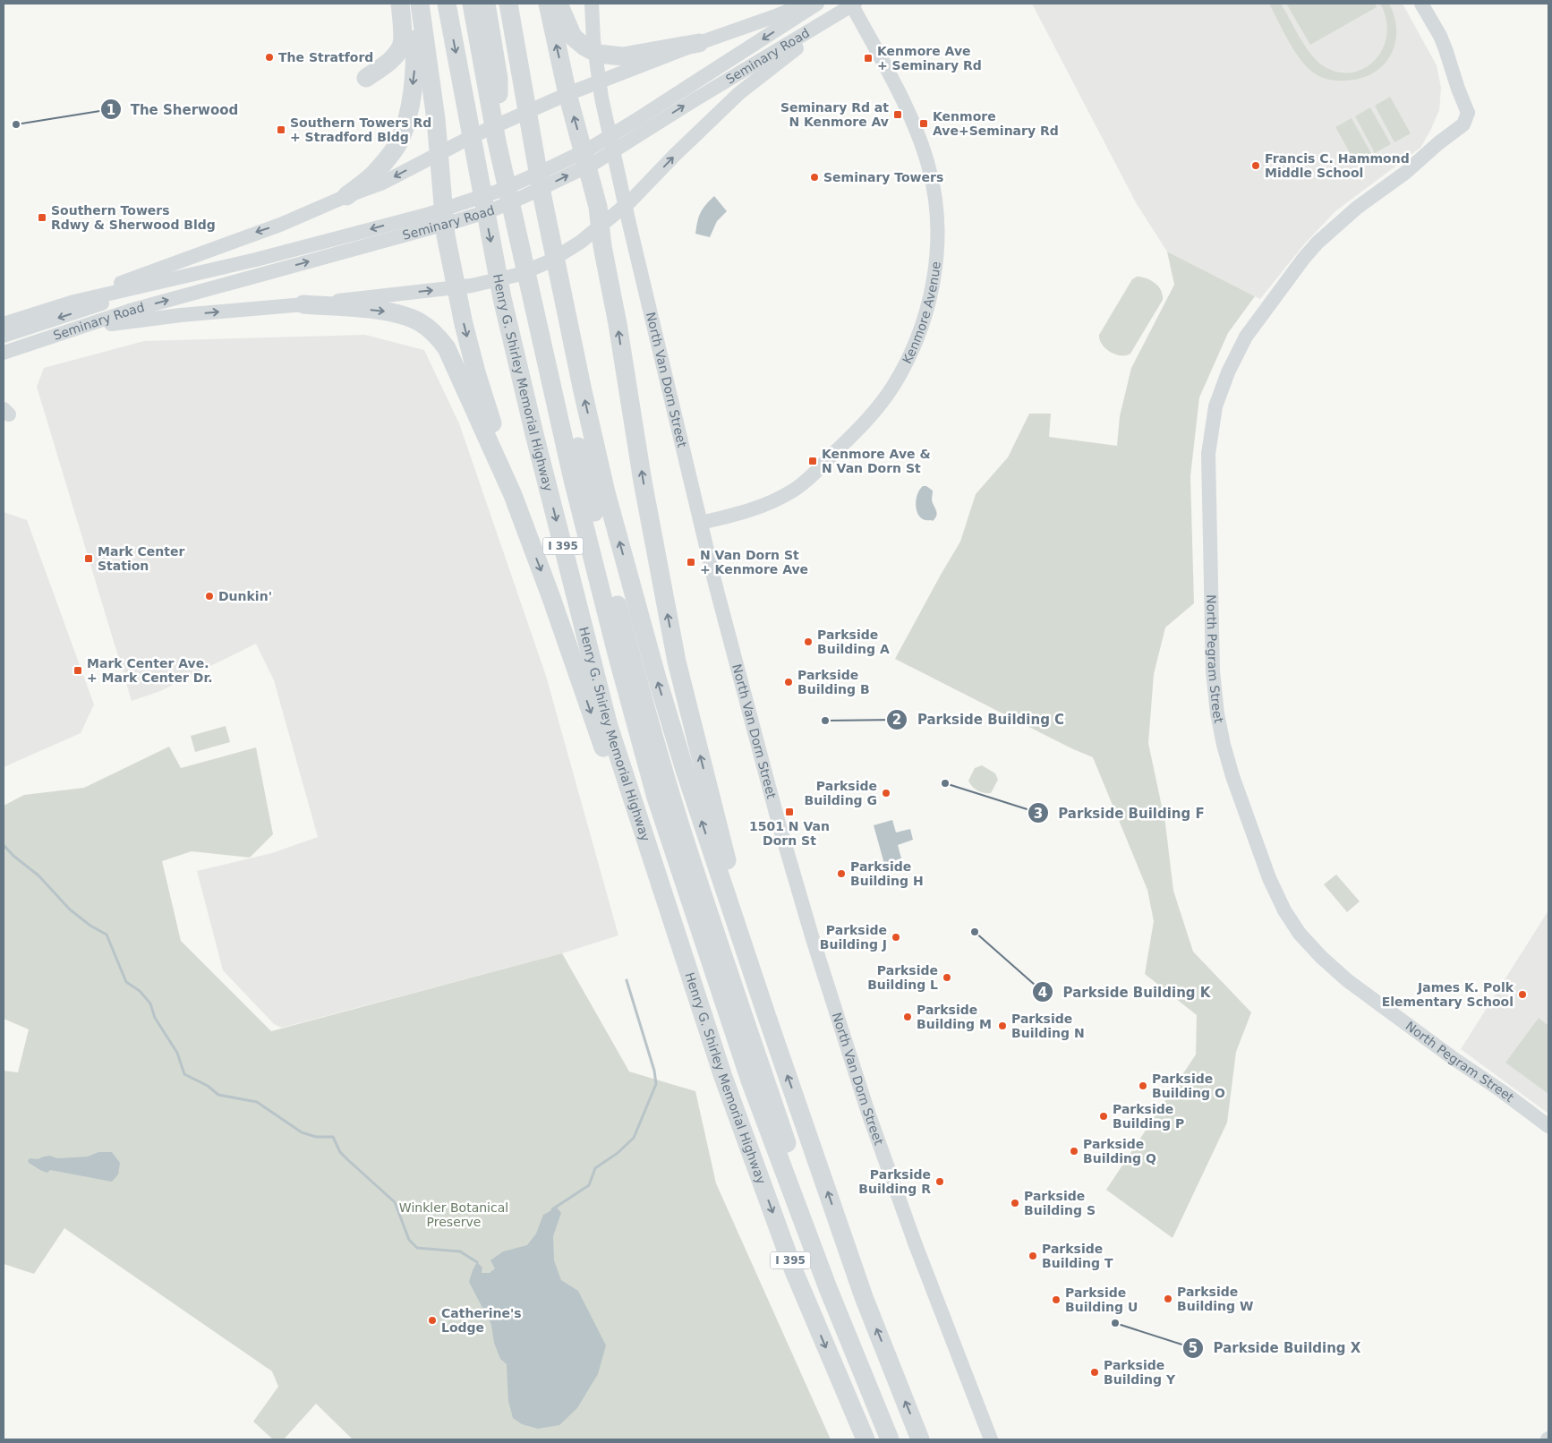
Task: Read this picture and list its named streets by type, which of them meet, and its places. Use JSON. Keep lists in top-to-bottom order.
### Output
{
  "streets": {
    "highway": ["Henry G. Shirley Memorial Highway", "I 395"],
    "main road": [
      "Seminary Road",
      "Kenmore Avenue",
      "North Van Dorn Street",
      "North Pegram Street"
    ]
  },
  "crossings": [
    ["Seminary Road", "Kenmore Avenue"],
    ["Kenmore Avenue", "North Van Dorn Street"]
  ],
  "parks": ["Winkler Botanical Preserve"],
  "places": {
    "other": [
      "The Stratford",
      "The Sherwood",
      "Francis C. Hammond Middle School",
      "Seminary Towers",
      "Dunkin'",
      "Parkside Building A",
      "Parkside Building B",
      "Parkside Building C",
      "Parkside Building F",
      "Parkside Building G",
      "Parkside Building H",
      "Parkside Building K",
      "Parkside Building J",
      "Parkside Building L",
      "James K. Polk Elementary School",
      "Parkside Building M",
      "Parkside Building N",
      "Parkside Building O",
      "Parkside Building P",
      "Parkside Building Q",
      "Parkside Building R",
      "Parkside Building S",
      "Parkside Building T",
      "Parkside Building W",
      "Parkside Building U",
      "Catherine's Lodge",
      "Parkside Building X",
      "Parkside Building Y"
    ],
    "transit": [
      "Kenmore Ave + Seminary Rd",
      "Seminary Rd at N Kenmore Av",
      "Kenmore Ave+Seminary Rd",
      "Southern Towers Rd + Stradford Bldg",
      "Southern Towers Rdwy & Sherwood Bldg",
      "Kenmore Ave & N Van Dorn St",
      "Mark Center Station",
      "N Van Dorn St + Kenmore Ave",
      "Mark Center Ave. + Mark Center Dr.",
      "1501 N Van Dorn St"
    ]
  }
}
